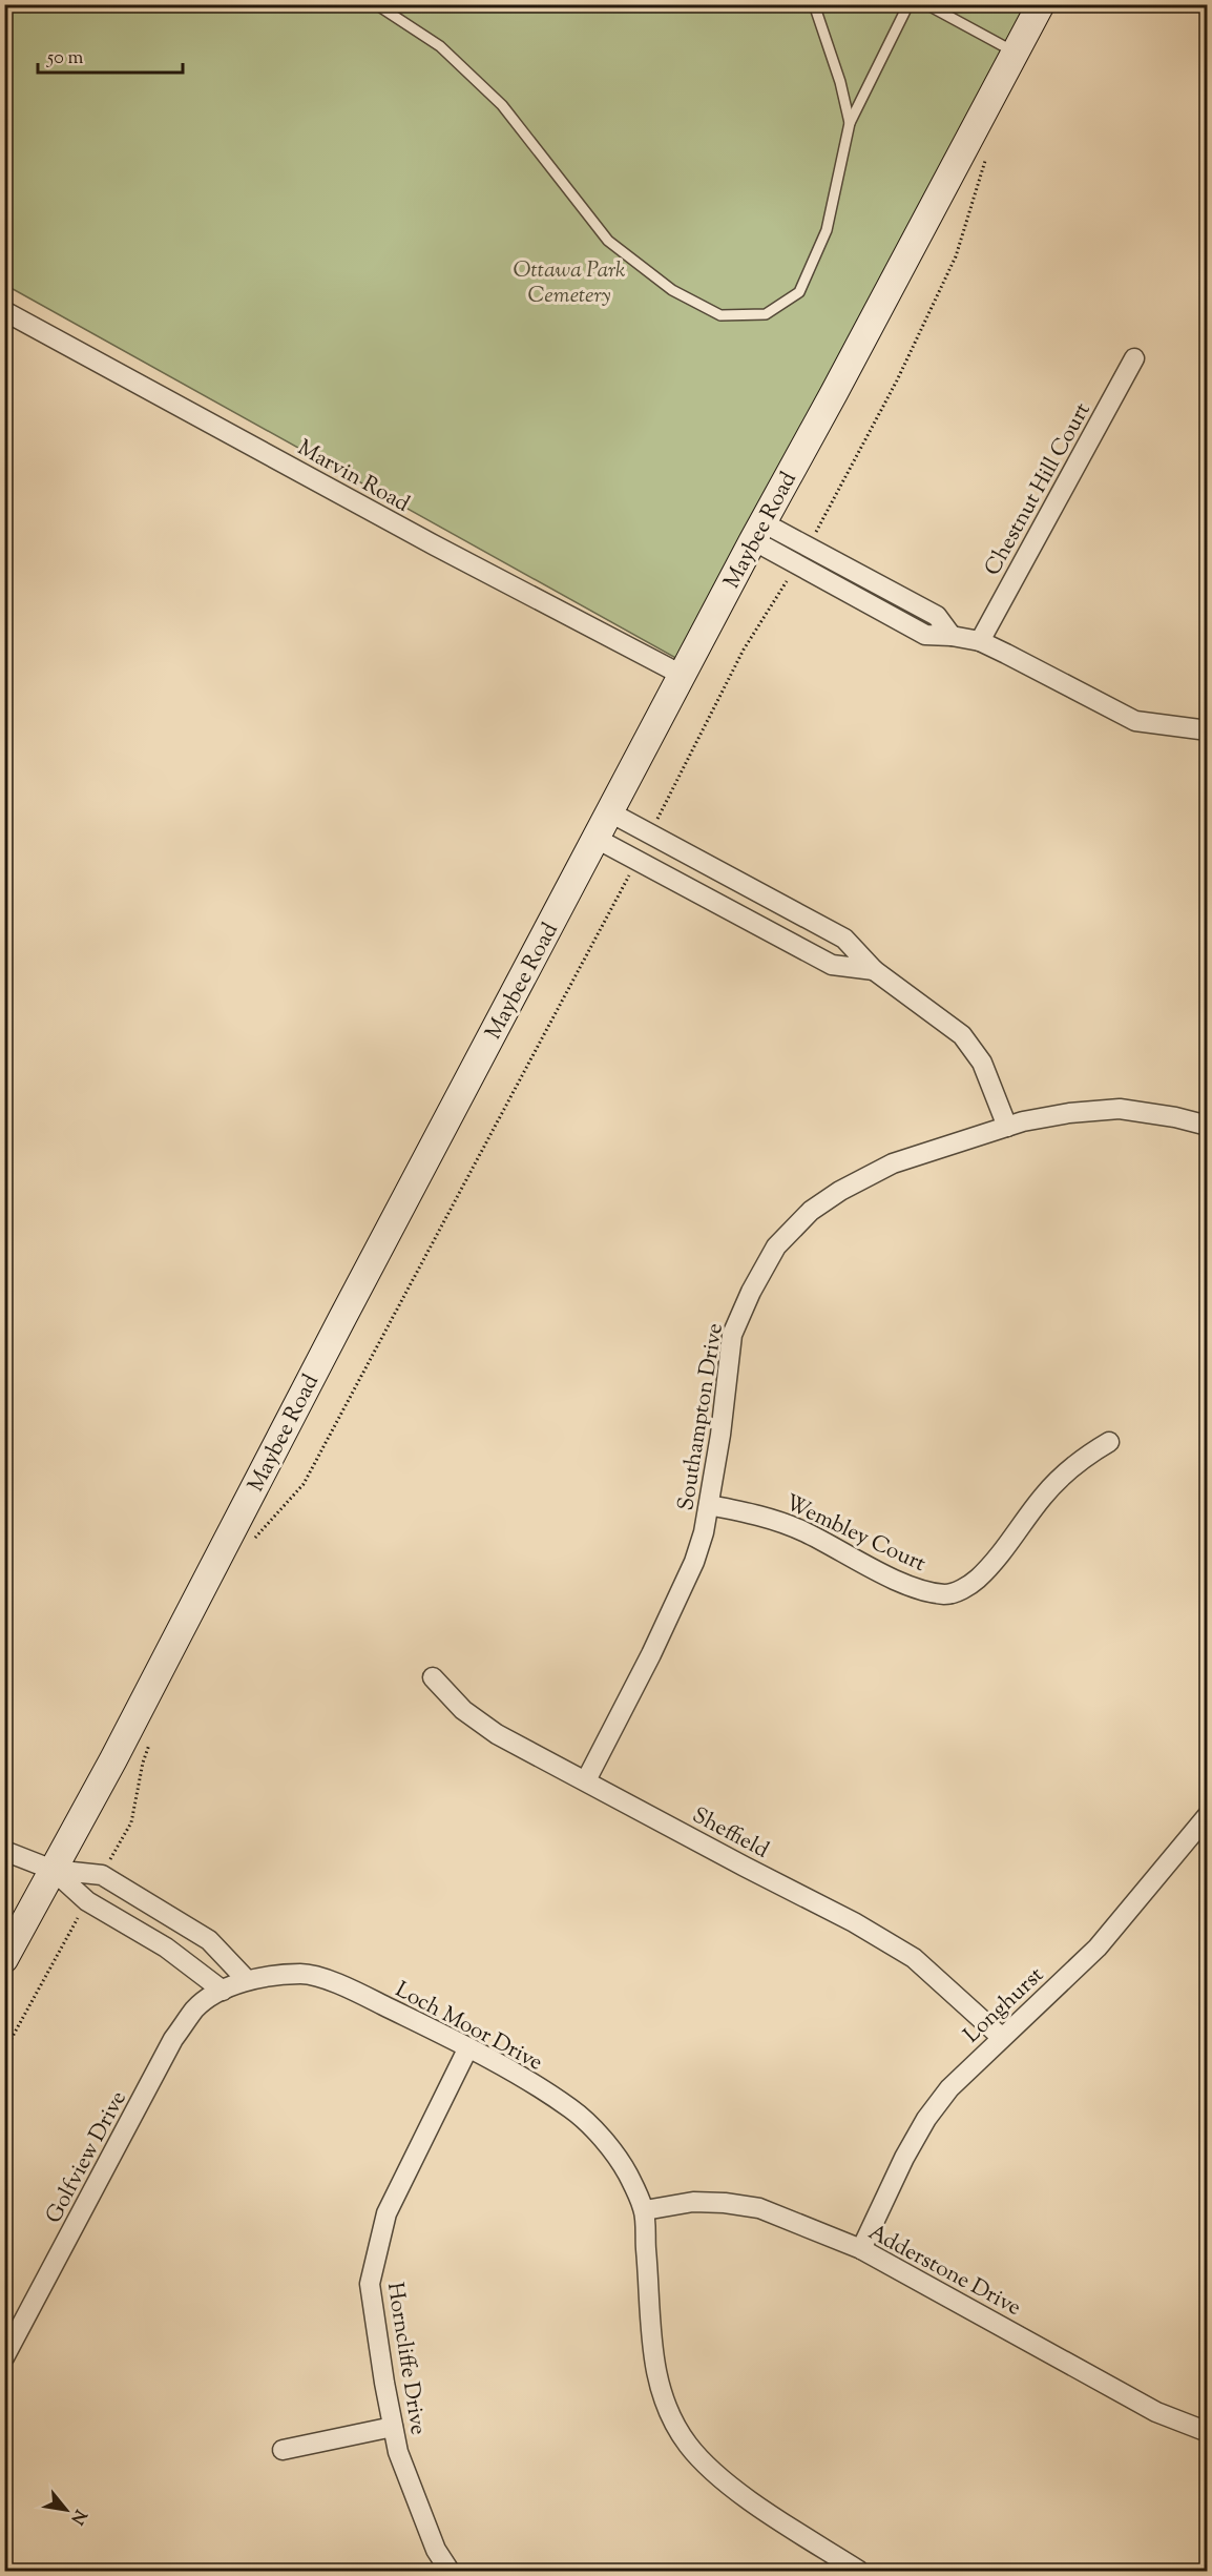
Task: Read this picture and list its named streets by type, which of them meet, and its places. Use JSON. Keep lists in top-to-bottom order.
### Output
{
  "streets": {
    "main road": ["Maybee Road"],
    "street": [
      "Marvin Road",
      "Chestnut Hill Court",
      "Southampton Drive",
      "Wembley Court",
      "Sheffield",
      "Longhurst",
      "Loch Moor Drive",
      "Golfview Drive",
      "Adderstone Drive",
      "Horncliffe Drive"
    ]
  },
  "crossings": [
    ["Marvin Road", "Maybee Road"],
    ["Southampton Drive", "Wembley Court"],
    ["Southampton Drive", "Sheffield"],
    ["Sheffield", "Longhurst"],
    ["Longhurst", "Adderstone Drive"],
    ["Loch Moor Drive", "Golfview Drive"],
    ["Loch Moor Drive", "Adderstone Drive"],
    ["Loch Moor Drive", "Horncliffe Drive"]
  ],
  "parks": ["Ottawa Park Cemetery"],
  "scale_bar": "50 m",
  "north": "bottom right"
}
